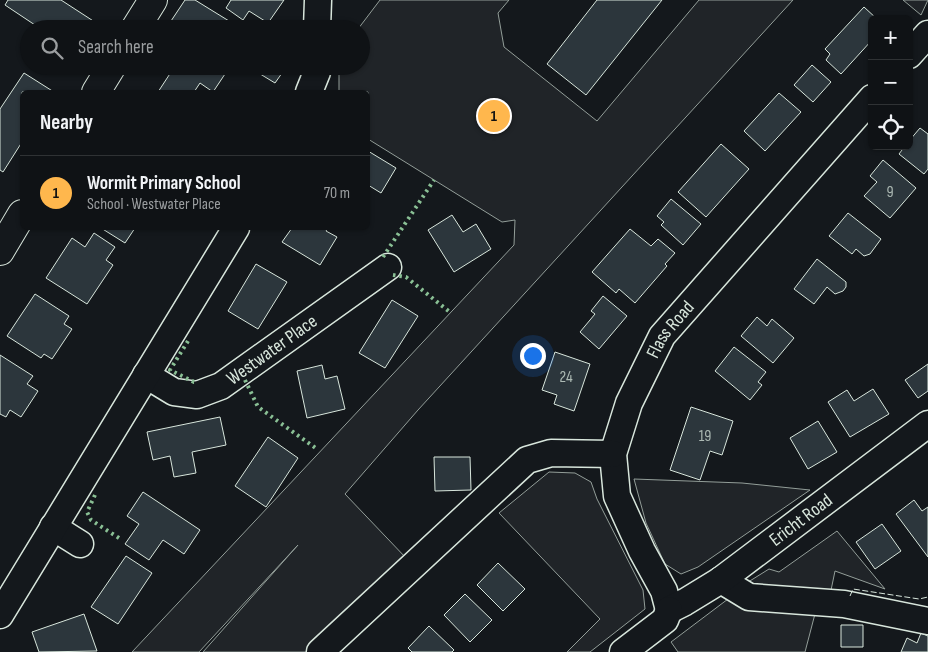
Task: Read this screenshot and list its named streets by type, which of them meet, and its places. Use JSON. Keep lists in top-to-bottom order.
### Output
{
  "streets": {
    "street": ["Flass Road", "Westwater Place", "Ericht Road"]
  },
  "crossings": [
    ["Flass Road", "Ericht Road"]
  ],
  "house_numbers": ["9", "24", "19"],
  "page": {
    "map_buttons": ["+", "−"],
    "search": "Search here",
    "heading": "Nearby",
    "pins": "1",
    "list": [
      {
        "mark": "1",
        "name": "Wormit Primary School",
        "note": "School · Westwater Place",
        "value": "70 m"
      }
    ]
  }
}
